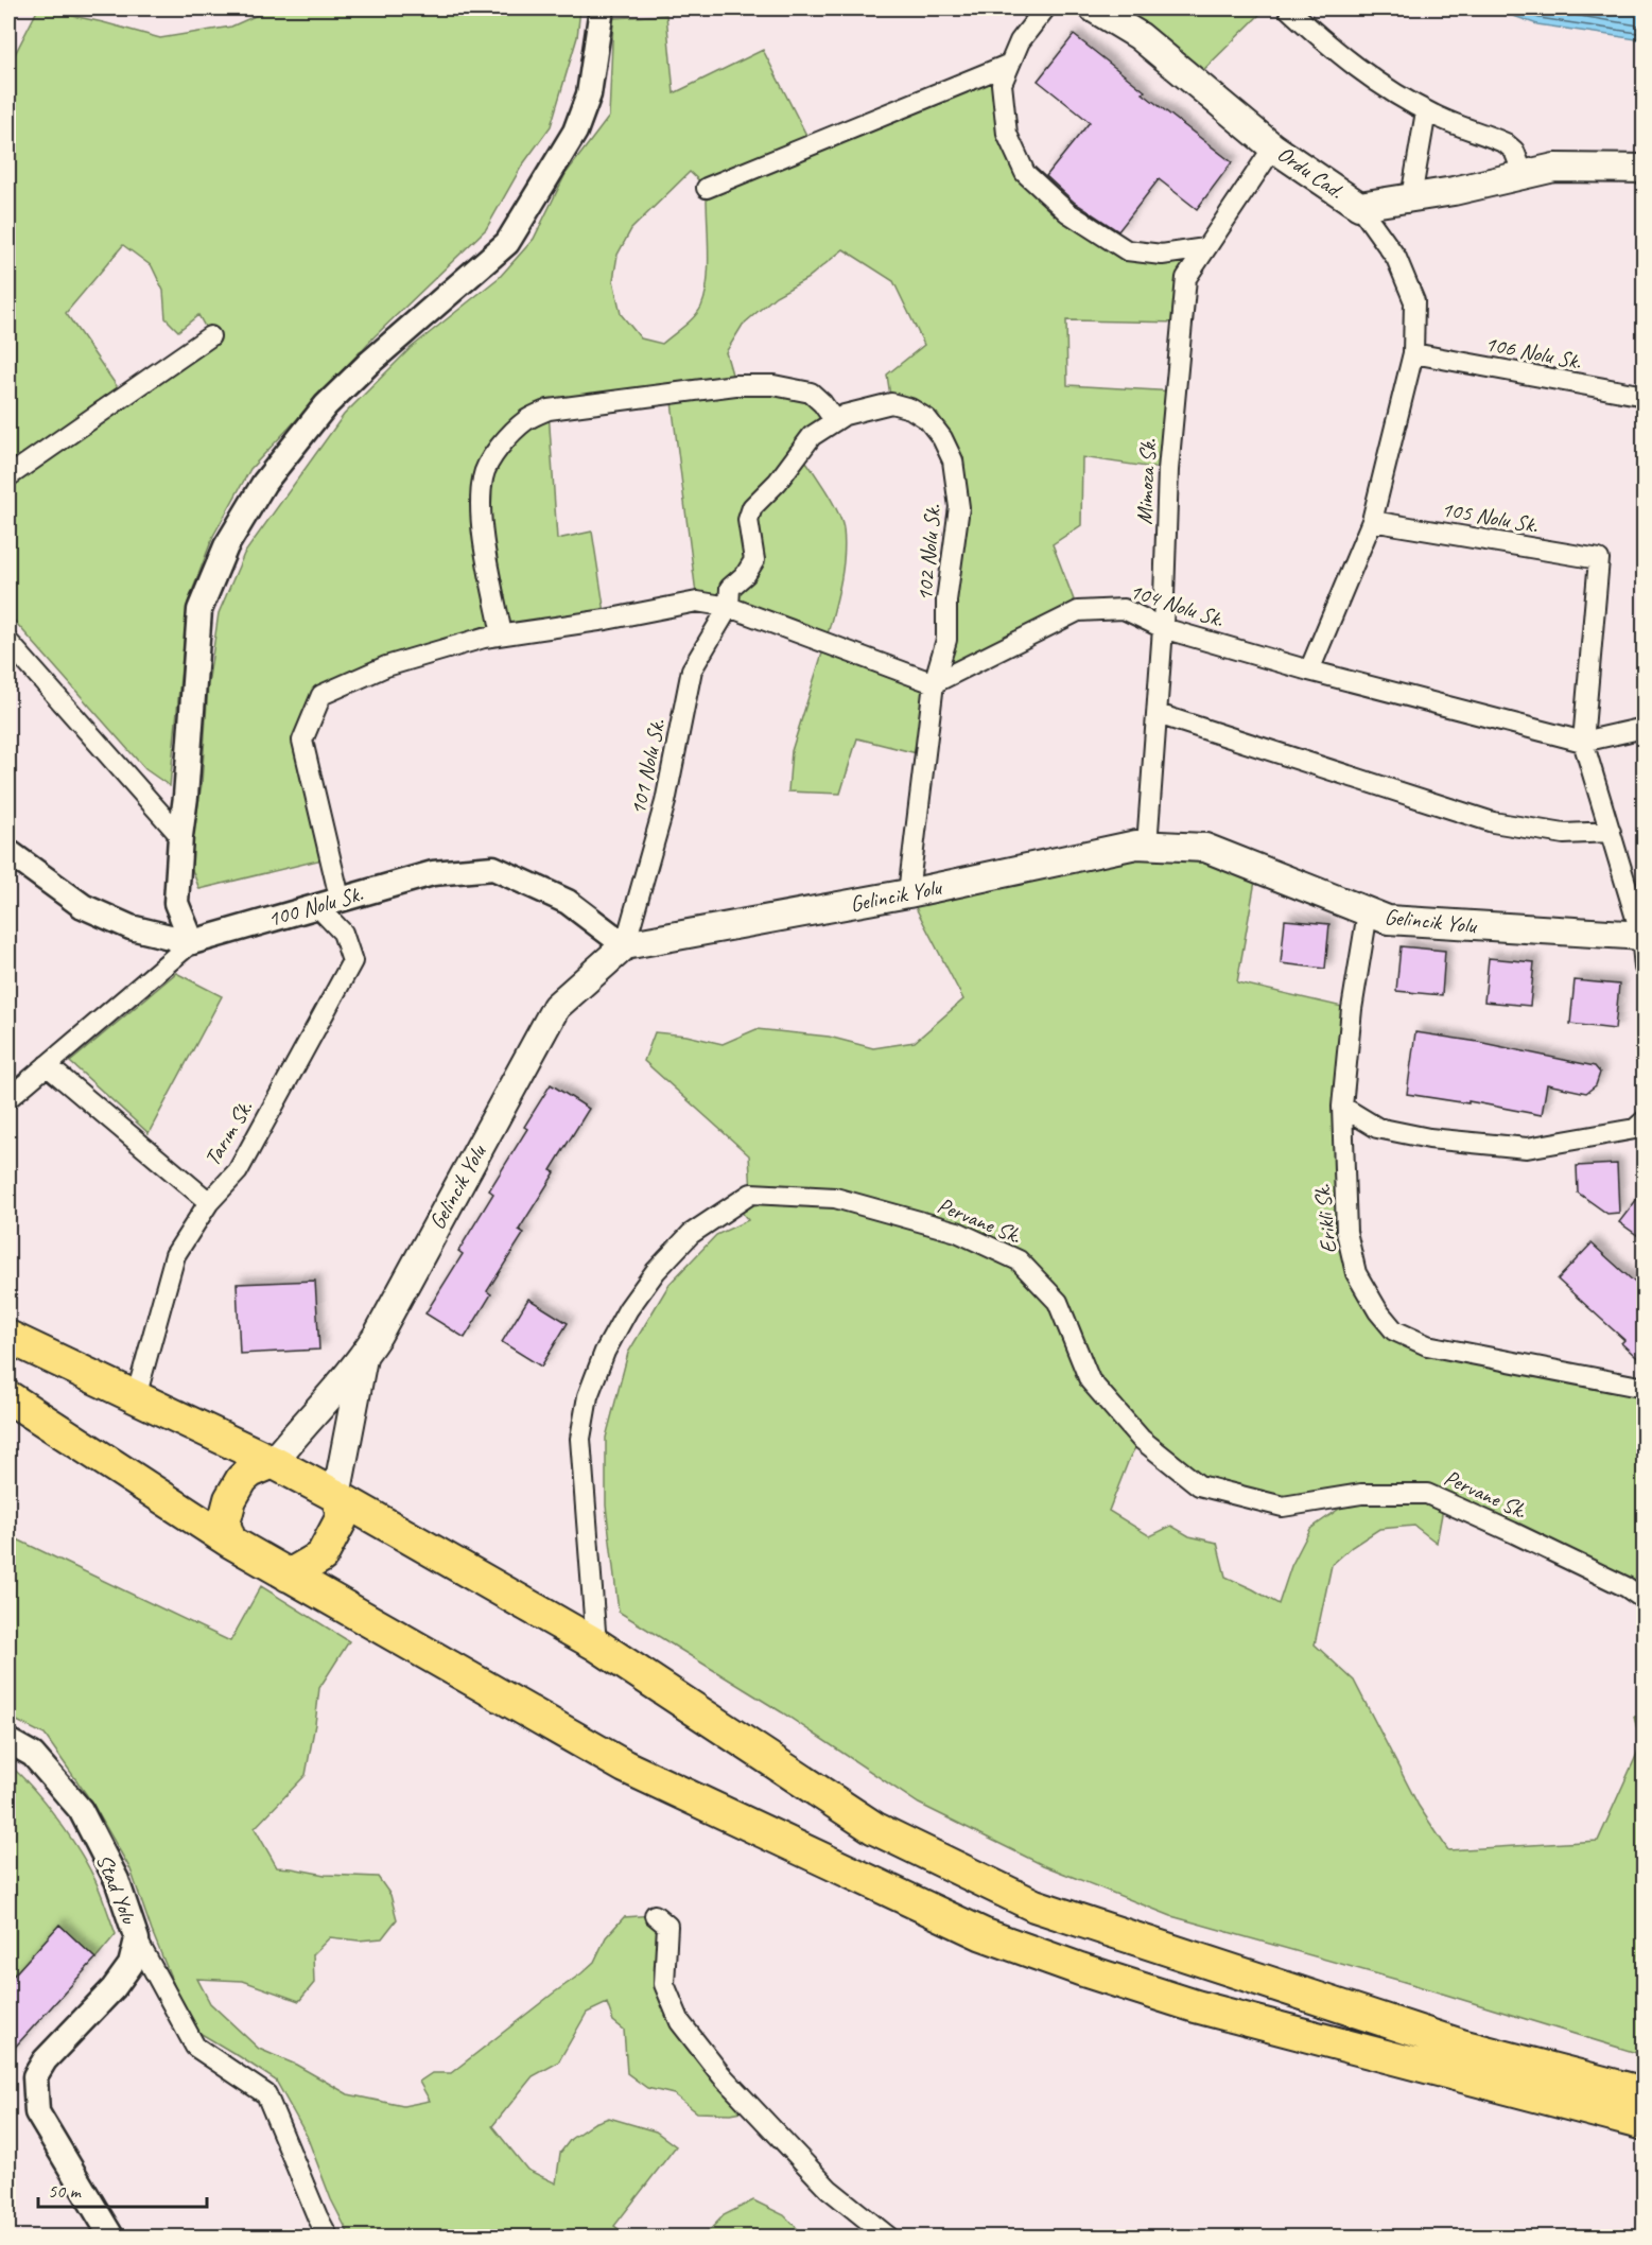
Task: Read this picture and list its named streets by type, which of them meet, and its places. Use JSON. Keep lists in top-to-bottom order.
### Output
{
  "streets": {
    "main road": ["Ordu Cad.", "Gelincik Yolu"],
    "street": [
      "106 Nolu Sk.",
      "Mimoza Sk.",
      "105 Nolu Sk.",
      "102 Nolu Sk.",
      "104 Nolu Sk.",
      "101 Nolu Sk.",
      "100 Nolu Sk.",
      "Tarım Sk.",
      "Erikli Sk.",
      "Pervane Sk.",
      "Stad Yolu"
    ]
  },
  "crossings": [
    ["Ordu Cad.", "Mimoza Sk."],
    ["Mimoza Sk.", "104 Nolu Sk."],
    ["Mimoza Sk.", "Gelincik Yolu"],
    ["105 Nolu Sk.", "104 Nolu Sk."],
    ["102 Nolu Sk.", "104 Nolu Sk."],
    ["102 Nolu Sk.", "101 Nolu Sk."],
    ["101 Nolu Sk.", "Gelincik Yolu"],
    ["101 Nolu Sk.", "100 Nolu Sk."],
    ["Gelincik Yolu", "100 Nolu Sk."],
    ["Gelincik Yolu", "Erikli Sk."],
    ["100 Nolu Sk.", "Tarım Sk."]
  ],
  "scale_bar": "50 m"
}
